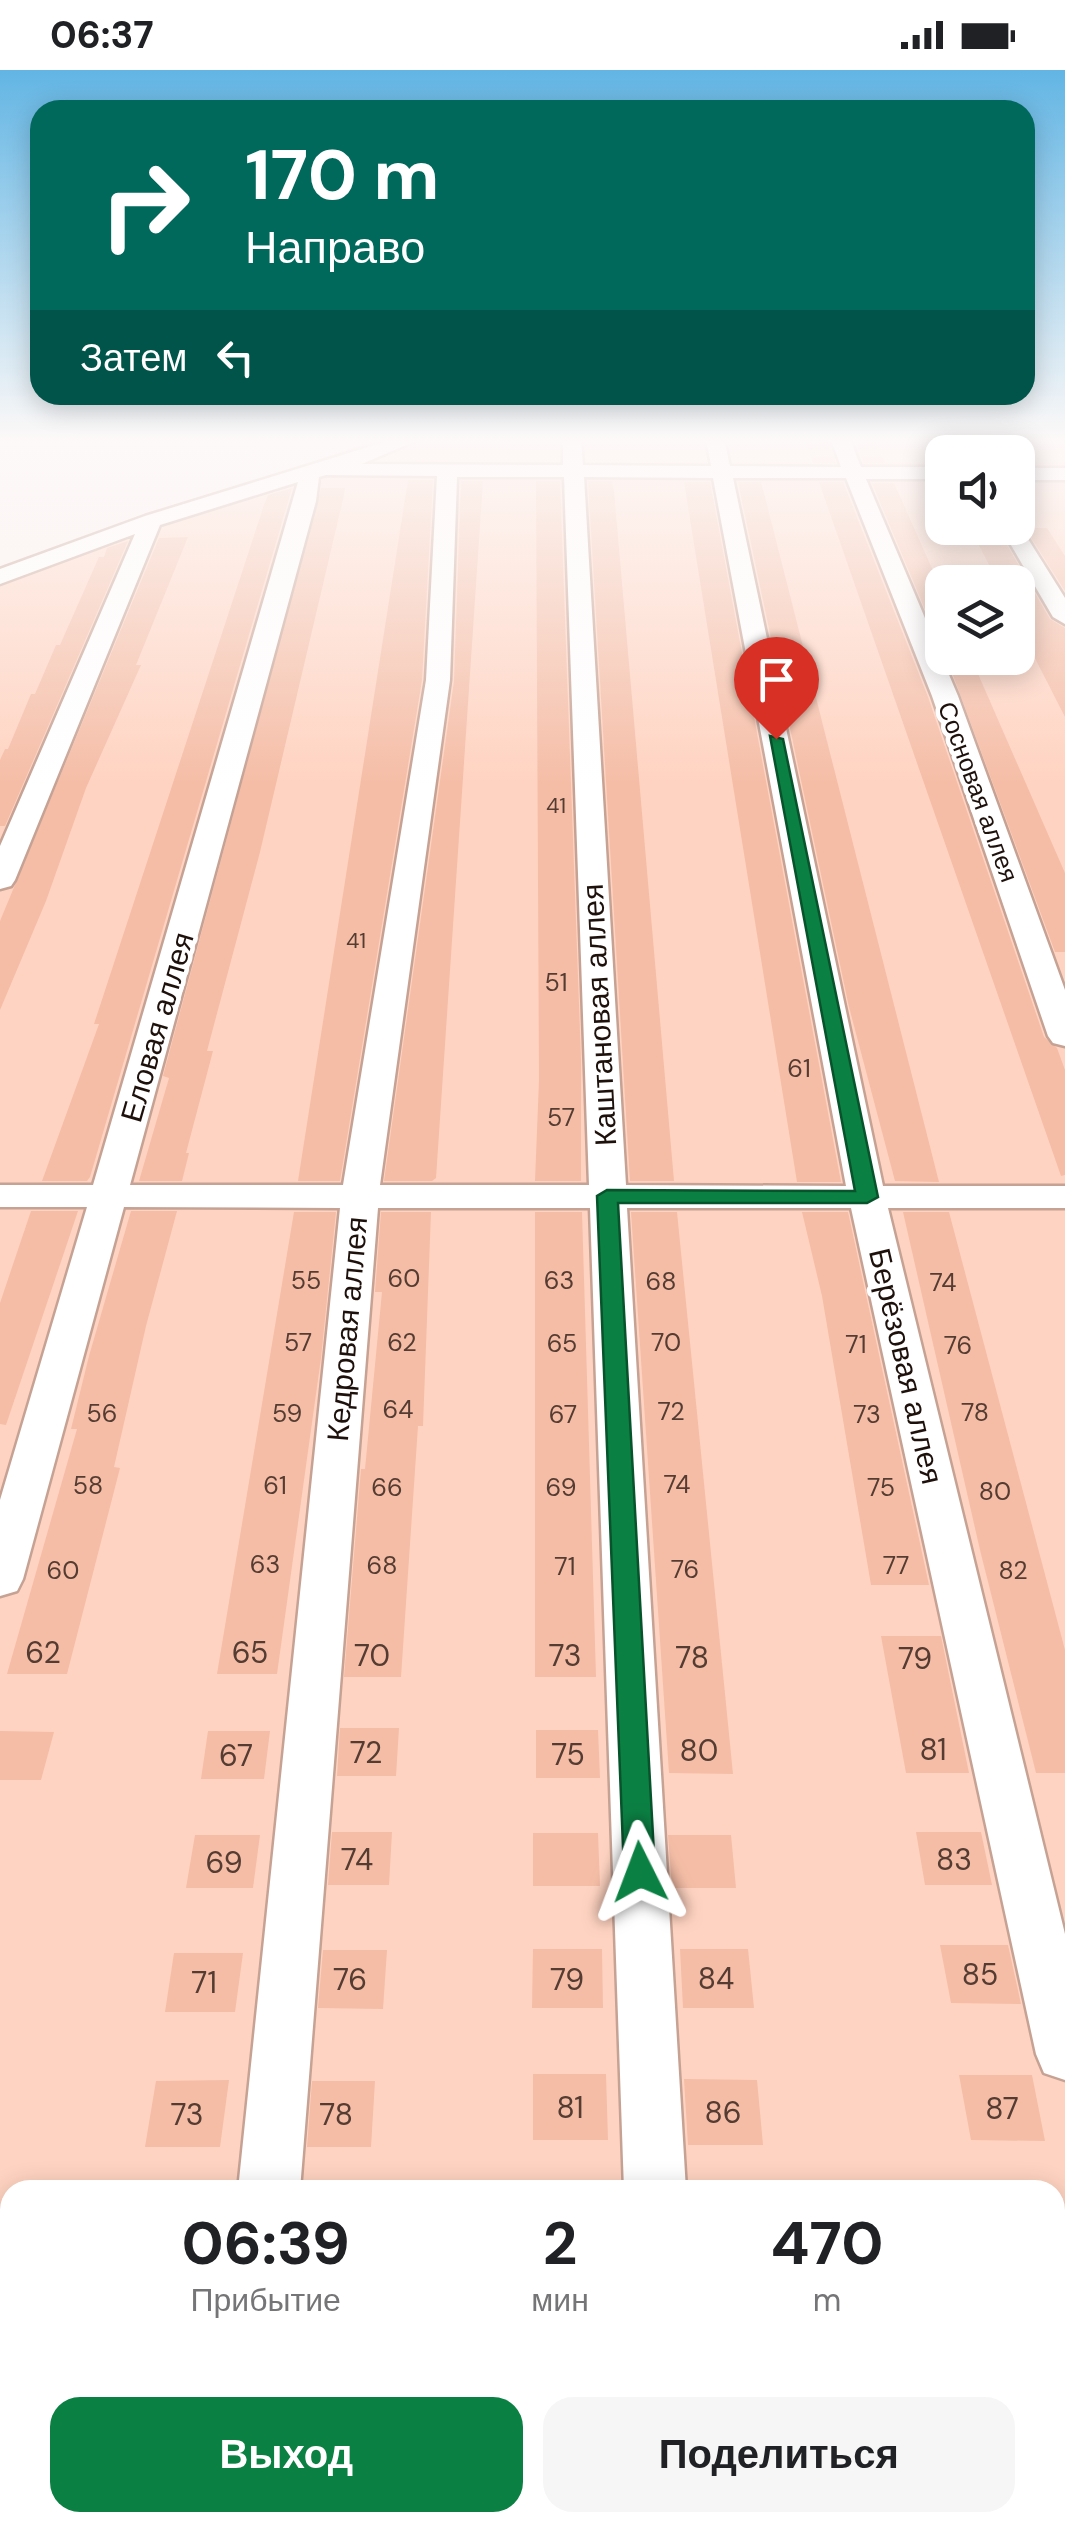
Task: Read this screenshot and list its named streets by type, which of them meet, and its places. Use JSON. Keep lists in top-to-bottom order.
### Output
{
  "streets": {
    "street": [
      "Сосновая аллея",
      "Каштановая аллея",
      "Еловая аллея",
      "Кедровая аллея",
      "Берёзовая аллея"
    ]
  },
  "house_numbers": [
    "41",
    "41",
    "51",
    "61",
    "57",
    "60",
    "55",
    "63",
    "68",
    "74",
    "57",
    "62",
    "70",
    "65",
    "71",
    "76",
    "64",
    "72",
    "78",
    "56",
    "59",
    "67",
    "73",
    "74",
    "58",
    "61",
    "66",
    "69",
    "75",
    "80",
    "63",
    "68",
    "77",
    "71",
    "76",
    "60",
    "82",
    "62",
    "65",
    "70",
    "73",
    "78",
    "79",
    "81",
    "80",
    "72",
    "75",
    "67",
    "74",
    "83",
    "69",
    "85",
    "84",
    "76",
    "79",
    "71",
    "81",
    "87",
    "86",
    "73",
    "78"
  ],
  "page": {
    "status": "06:37",
    "turn": ["170 m", "Направо"],
    "then": "Затем",
    "eta": [
      "06:39",
      "Прибытие",
      "2",
      "мин",
      "470",
      "m"
    ],
    "buttons": ["Выход", "Поделиться"]
  }
}
